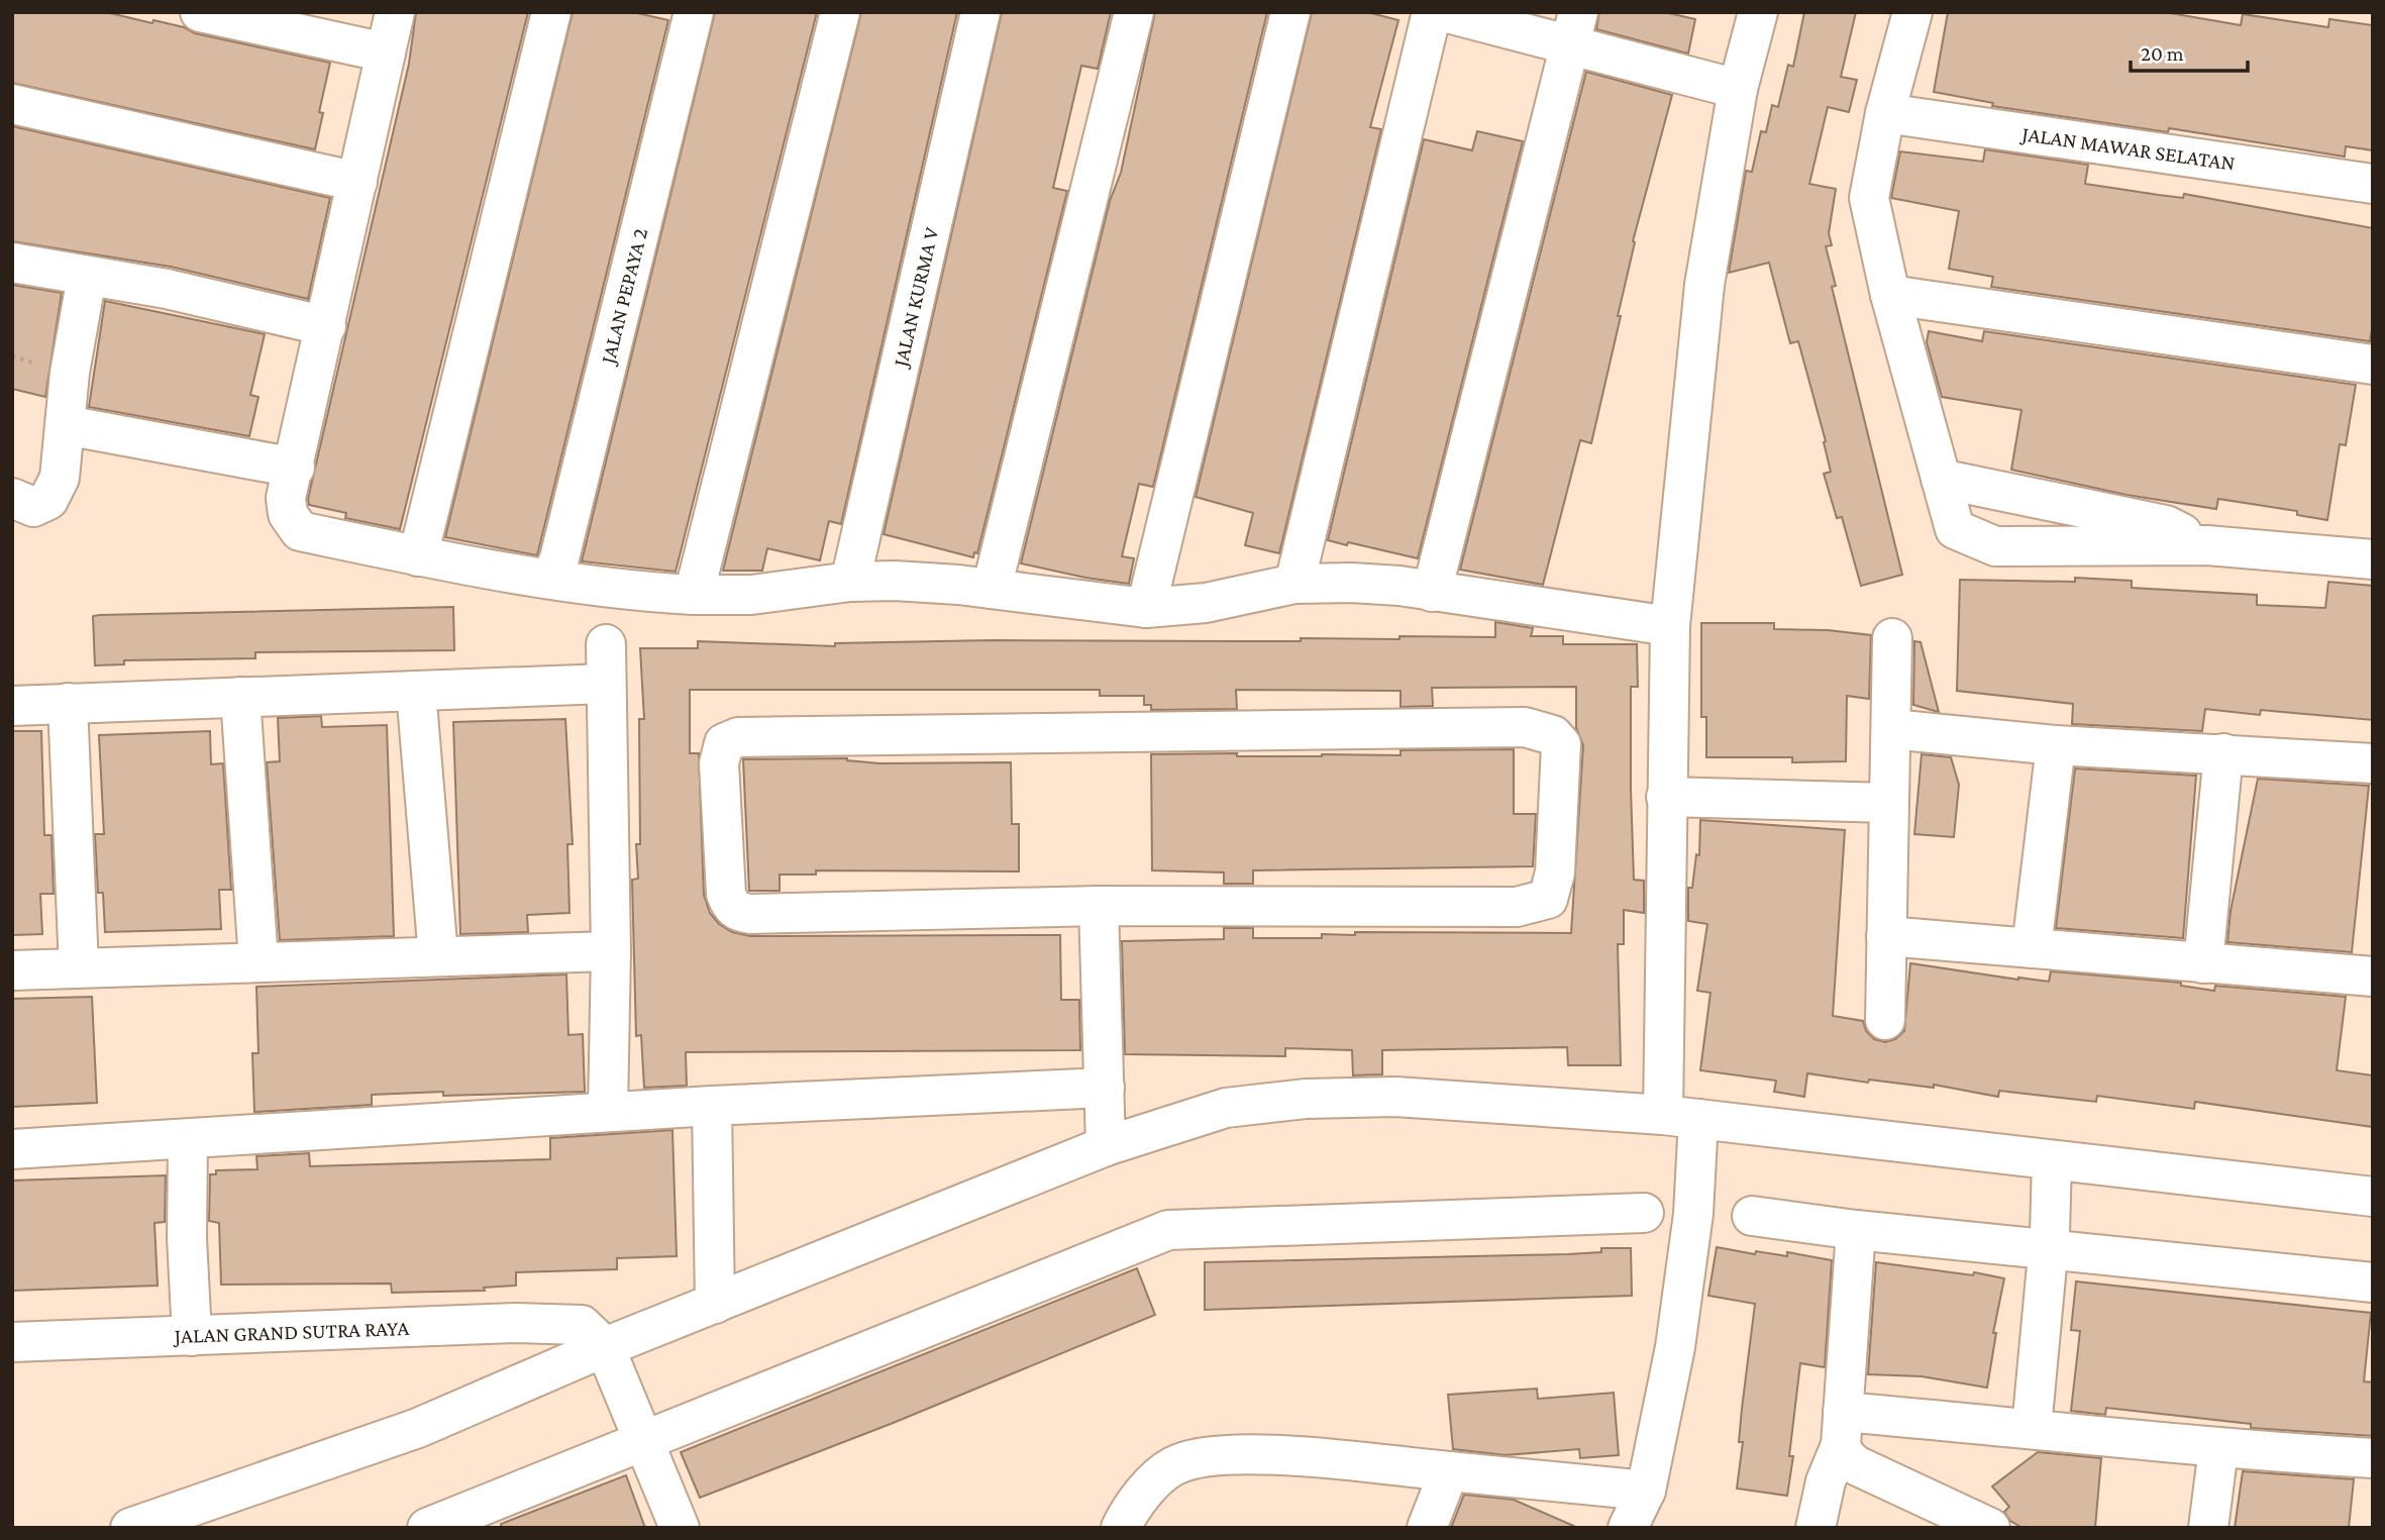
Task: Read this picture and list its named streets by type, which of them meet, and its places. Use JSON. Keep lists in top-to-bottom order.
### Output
{
  "streets": {
    "street": [
      "JALAN MAWAR SELATAN",
      "JALAN PEPAYA 2",
      "JALAN KURMA V",
      "JALAN GRAND SUTRA RAYA"
    ]
  },
  "scale_bar": "20 m"
}
